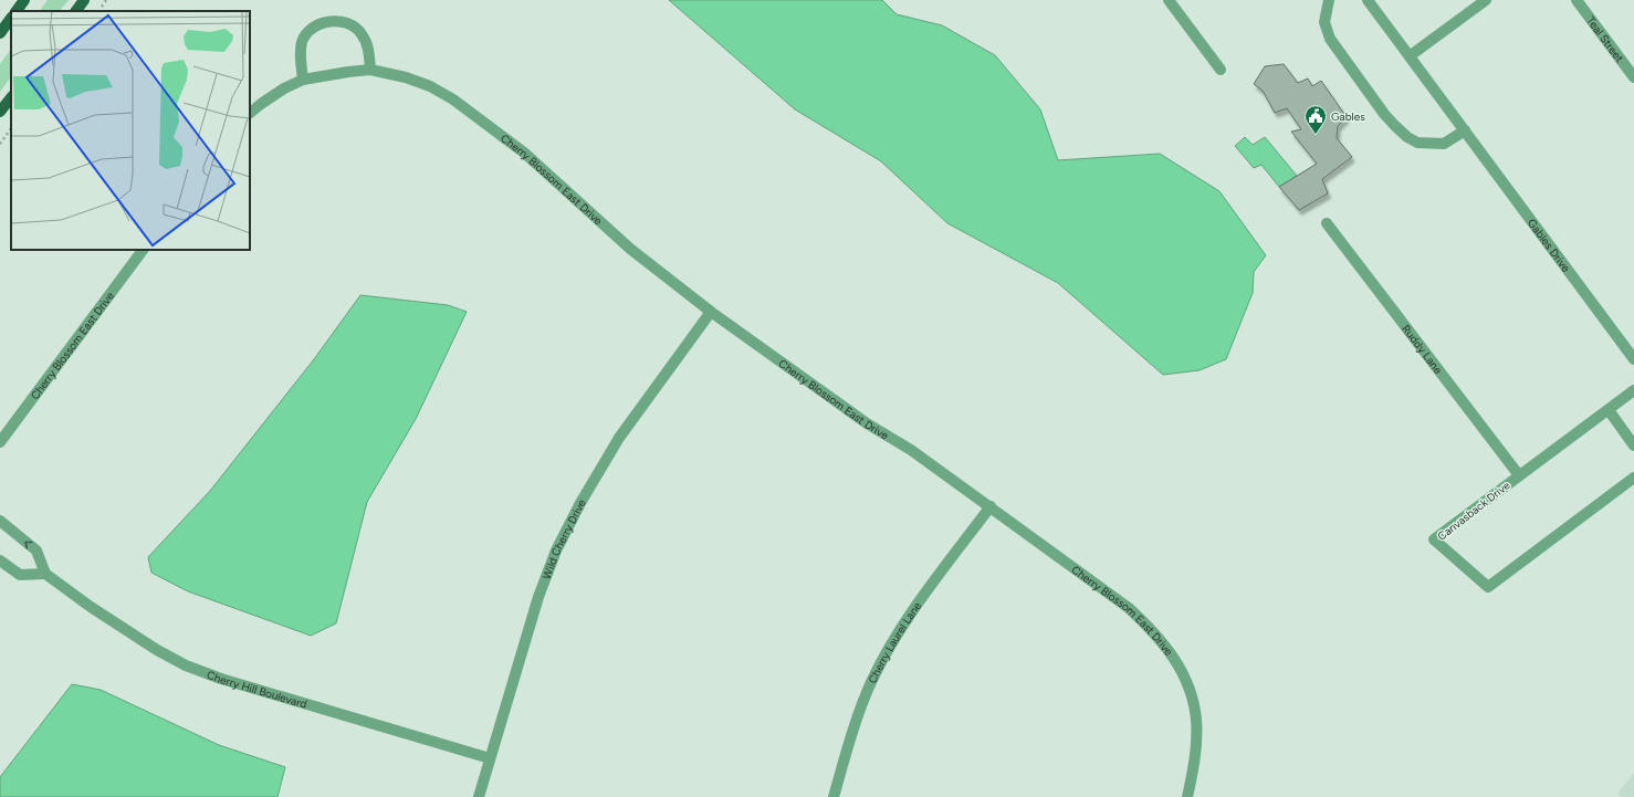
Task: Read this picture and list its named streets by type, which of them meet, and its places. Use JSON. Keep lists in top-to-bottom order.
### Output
{
  "streets": {
    "street": [
      "Teal Street",
      "Cherry Blossom East Drive",
      "Gables Drive",
      "Ruddy Lane",
      "Canvasback Drive",
      "Wild Cherry Drive",
      "Cherry Laurel Lane",
      "Cherry Hill Boulevard"
    ]
  },
  "crossings": [
    ["Cherry Blossom East Drive", "Wild Cherry Drive"],
    ["Cherry Blossom East Drive", "Cherry Laurel Lane"],
    ["Ruddy Lane", "Canvasback Drive"],
    ["Wild Cherry Drive", "Cherry Hill Boulevard"]
  ],
  "places": {
    "public building": ["Gables"]
  }
}
